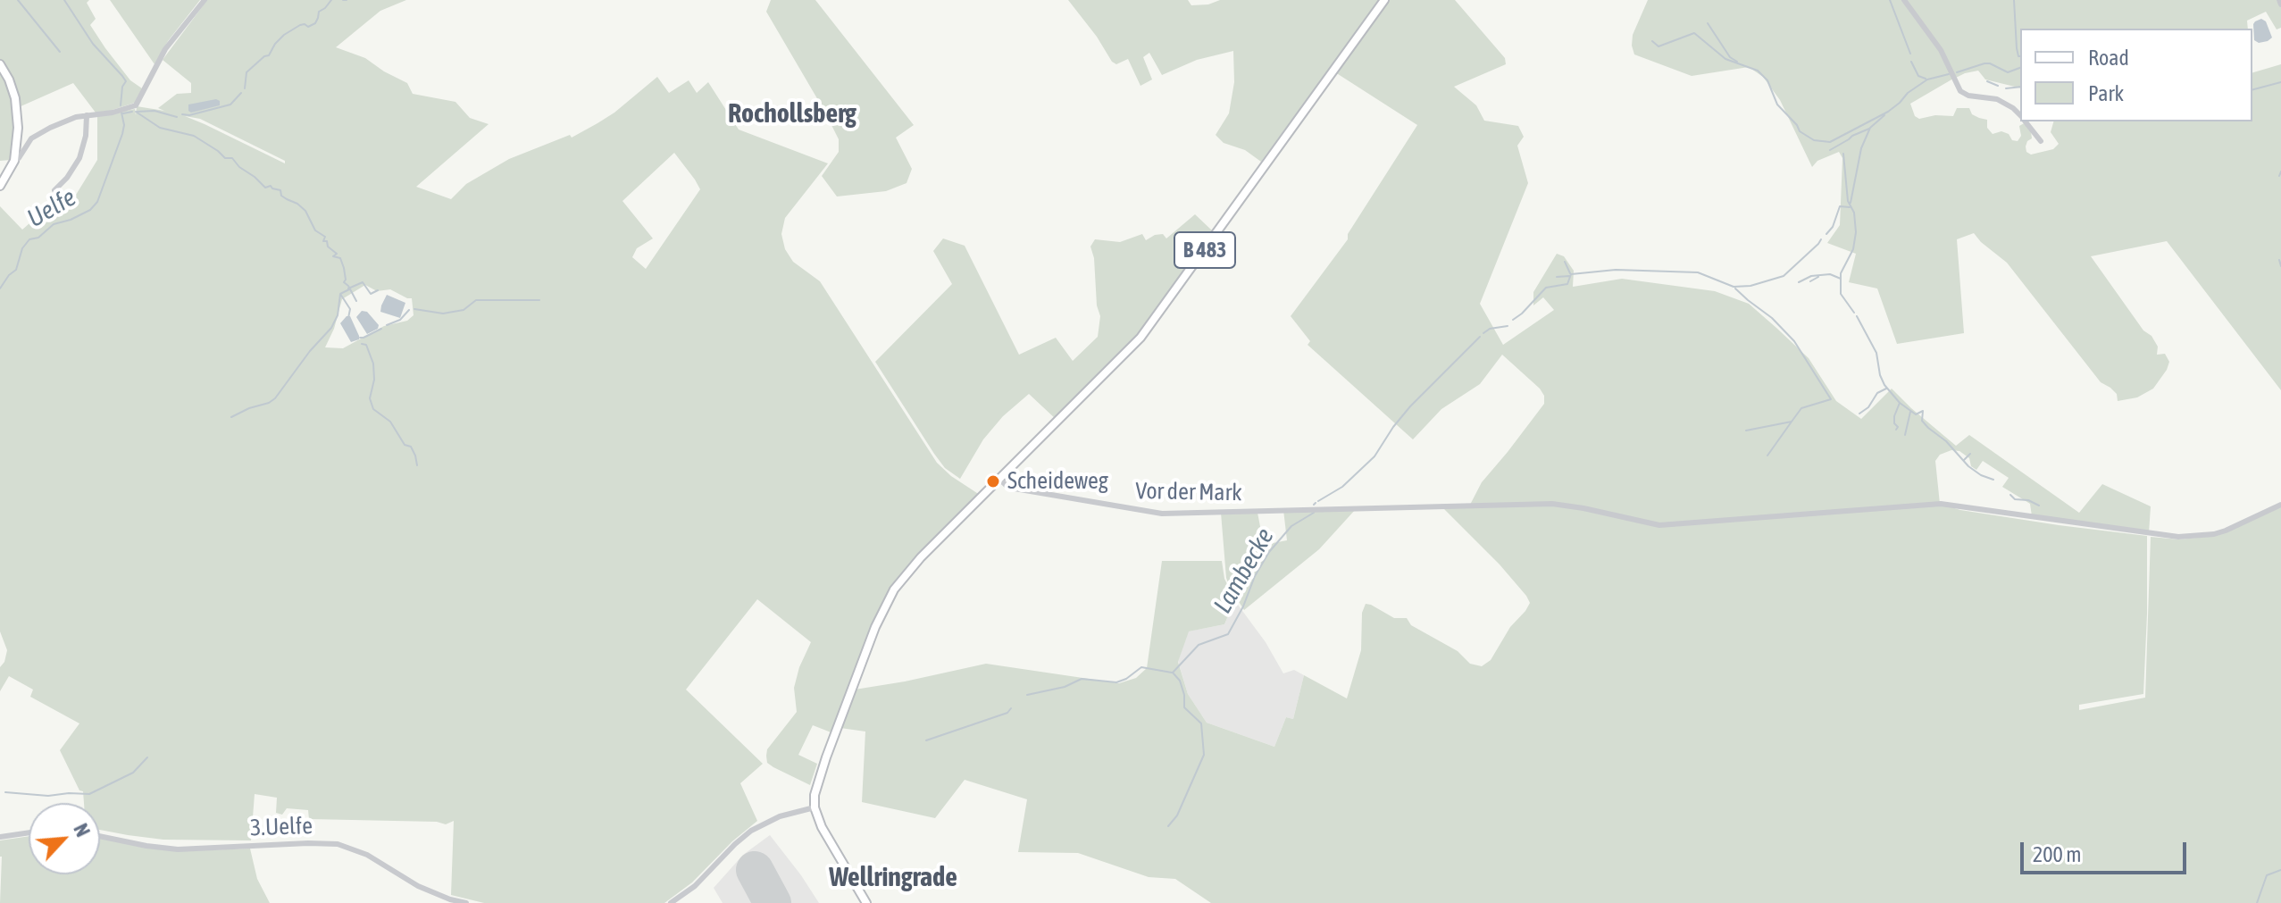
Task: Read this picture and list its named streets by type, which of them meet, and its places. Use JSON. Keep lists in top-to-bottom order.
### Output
{
  "streets": {
    "main road": ["B 483"],
    "street": ["Vor der Mark", "3.Uelfe"]
  },
  "crossings": [
    ["B 483", "Vor der Mark"]
  ],
  "districts": ["Rochollsberg", "Wellringrade"],
  "water": ["Uelfe", "Lambecke"],
  "places": ["Scheideweg"],
  "legend": ["Road", "Park"],
  "scale_bar": "200 m",
  "north": "top right"
}
